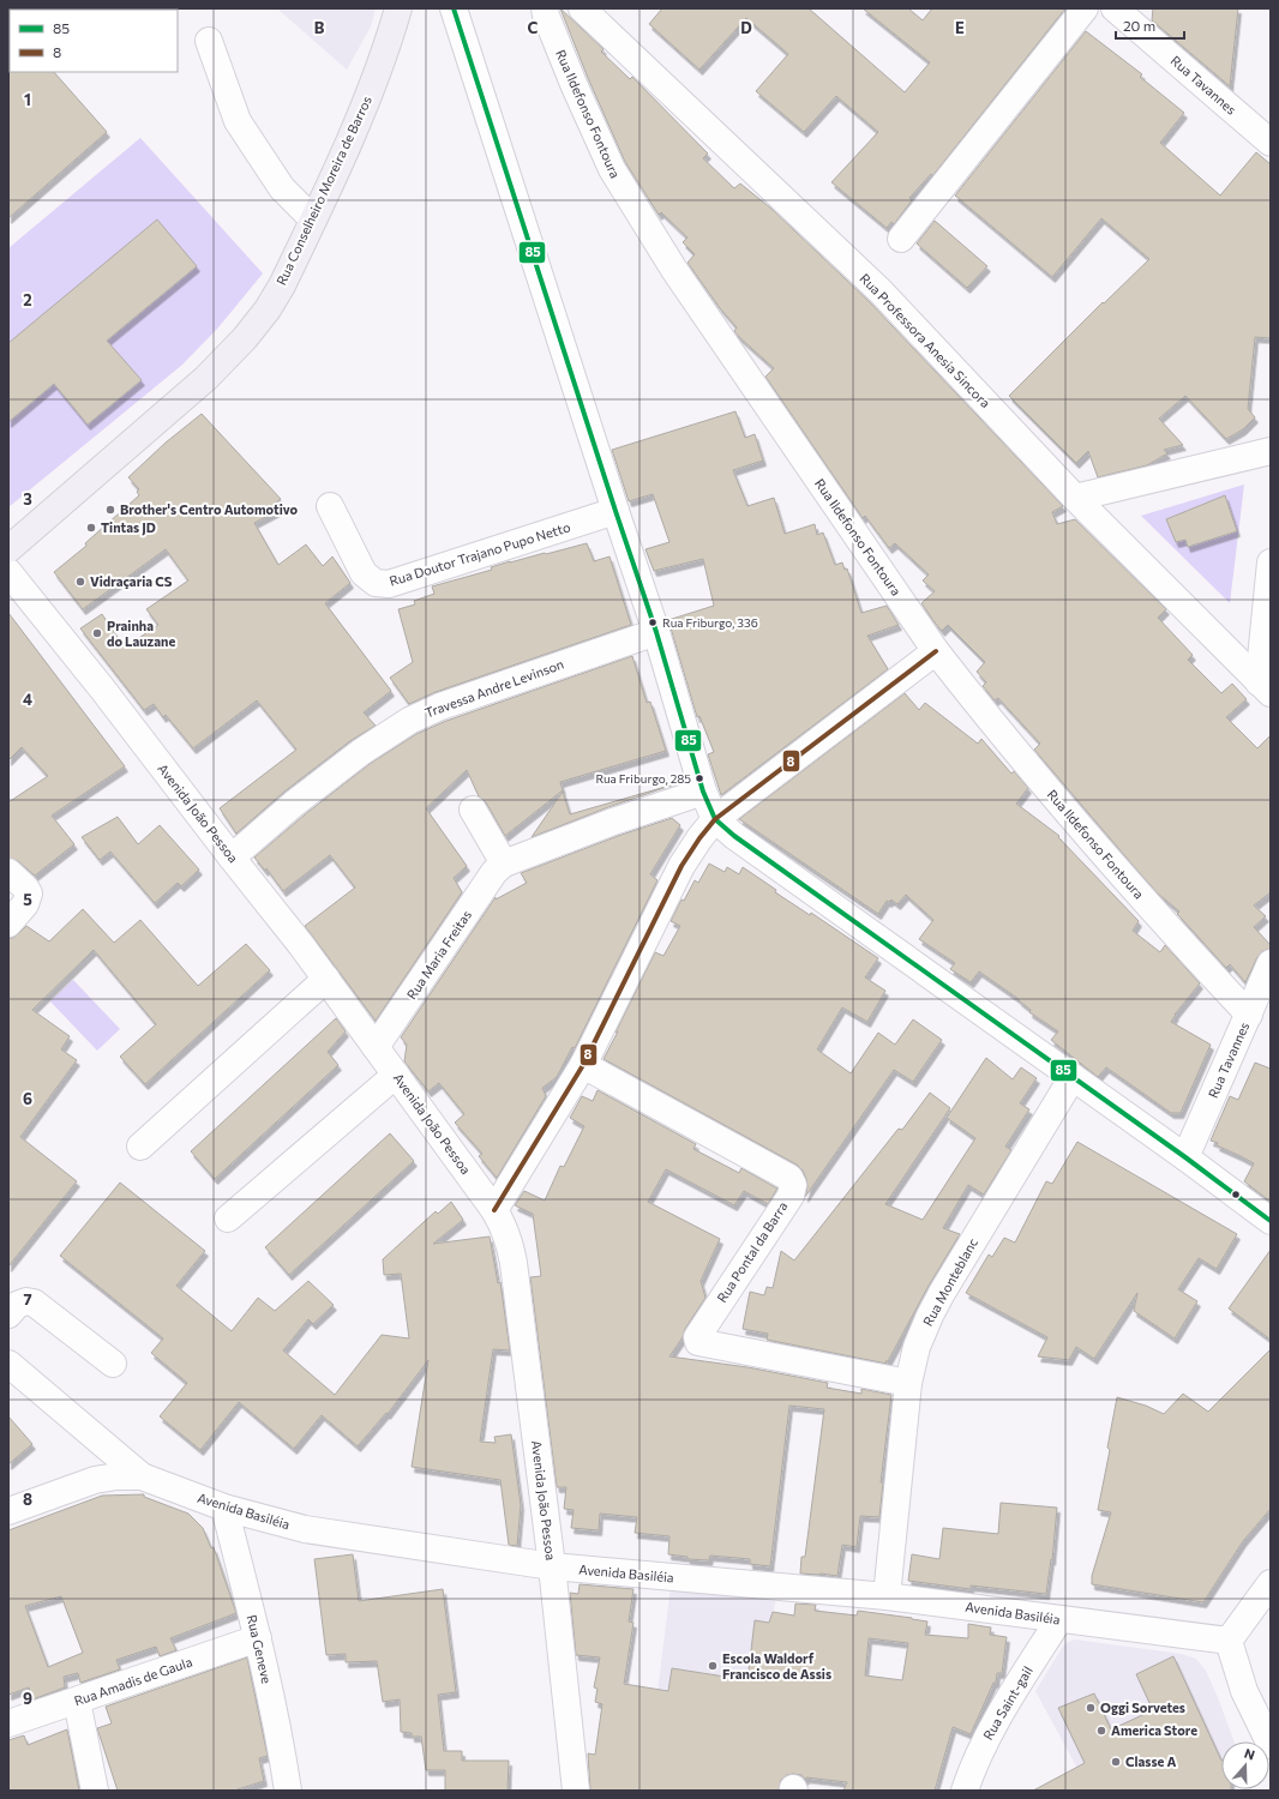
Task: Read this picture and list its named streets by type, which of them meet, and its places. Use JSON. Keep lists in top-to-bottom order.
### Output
{
  "streets": {
    "main road": ["Rua Conselheiro Moreira de Barros"],
    "street": [
      "Rua Tavannes",
      "Rua Ildefonso Fontoura",
      "Rua Professora Anesia Sincora",
      "Rua Doutor Trajano Pupo Netto",
      "Travessa Andre Levinson",
      "Avenida João Pessoa",
      "Rua Maria Freitas",
      "Rua Pontal da Barra",
      "Rua Monteblanc",
      "Avenida Basiléia",
      "Rua Geneve",
      "Rua Amadis de Gaula",
      "Rua Saint-gail"
    ]
  },
  "crossings": [
    ["Rua Tavannes", "Rua Ildefonso Fontoura"],
    ["Travessa Andre Levinson", "Avenida João Pessoa"],
    ["Avenida João Pessoa", "Rua Maria Freitas"],
    ["Avenida João Pessoa", "Avenida Basiléia"],
    ["Rua Pontal da Barra", "Rua Monteblanc"],
    ["Rua Monteblanc", "Avenida Basiléia"],
    ["Avenida Basiléia", "Rua Geneve"],
    ["Avenida Basiléia", "Rua Saint-gail"],
    ["Rua Geneve", "Rua Amadis de Gaula"]
  ],
  "places": [
    "Brother's Centro Automotivo",
    "Tintas JD",
    "Vidraçaria CS",
    "Rua Friburgo, 336",
    "Prainha do Lauzane",
    "Rua Friburgo, 285",
    "Escola Waldorf Francisco de Assis",
    "Oggi Sorvetes",
    "America Store",
    "Classe A"
  ],
  "lines": ["transit line 85", "transit line 8"],
  "legend": ["85", "8"],
  "scale_bar": "20 m",
  "north": "top",
  "grid": {
    "columns": [
      "B",
      "C",
      "D",
      "E"
    ],
    "rows": [
      "1",
      "2",
      "3",
      "4",
      "5",
      "6",
      "7",
      "8",
      "9"
    ]
  }
}
